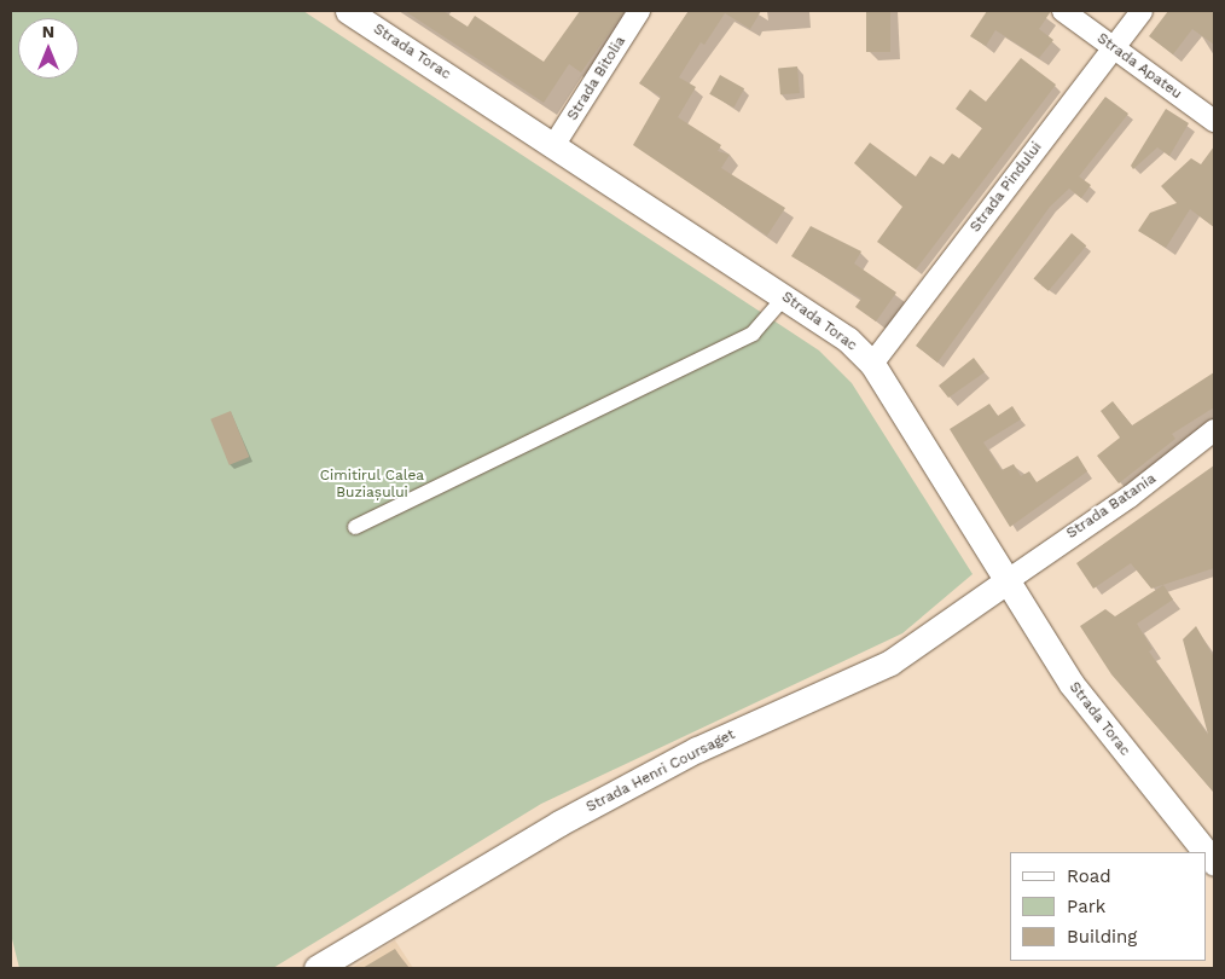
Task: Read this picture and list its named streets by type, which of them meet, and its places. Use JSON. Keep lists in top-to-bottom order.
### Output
{
  "streets": {
    "street": [
      "Strada Torac",
      "Strada Apateu",
      "Strada Bitolia",
      "Strada Pindului",
      "Strada Batania",
      "Strada Henri Coursaget"
    ]
  },
  "crossings": [
    ["Strada Torac", "Strada Bitolia"],
    ["Strada Torac", "Strada Pindului"],
    ["Strada Torac", "Strada Batania"],
    ["Strada Torac", "Strada Henri Coursaget"],
    ["Strada Apateu", "Strada Pindului"],
    ["Strada Batania", "Strada Henri Coursaget"]
  ],
  "parks": ["Cimitirul Calea Buziașului"],
  "legend": ["Road", "Park", "Building"],
  "north": "top"
}
